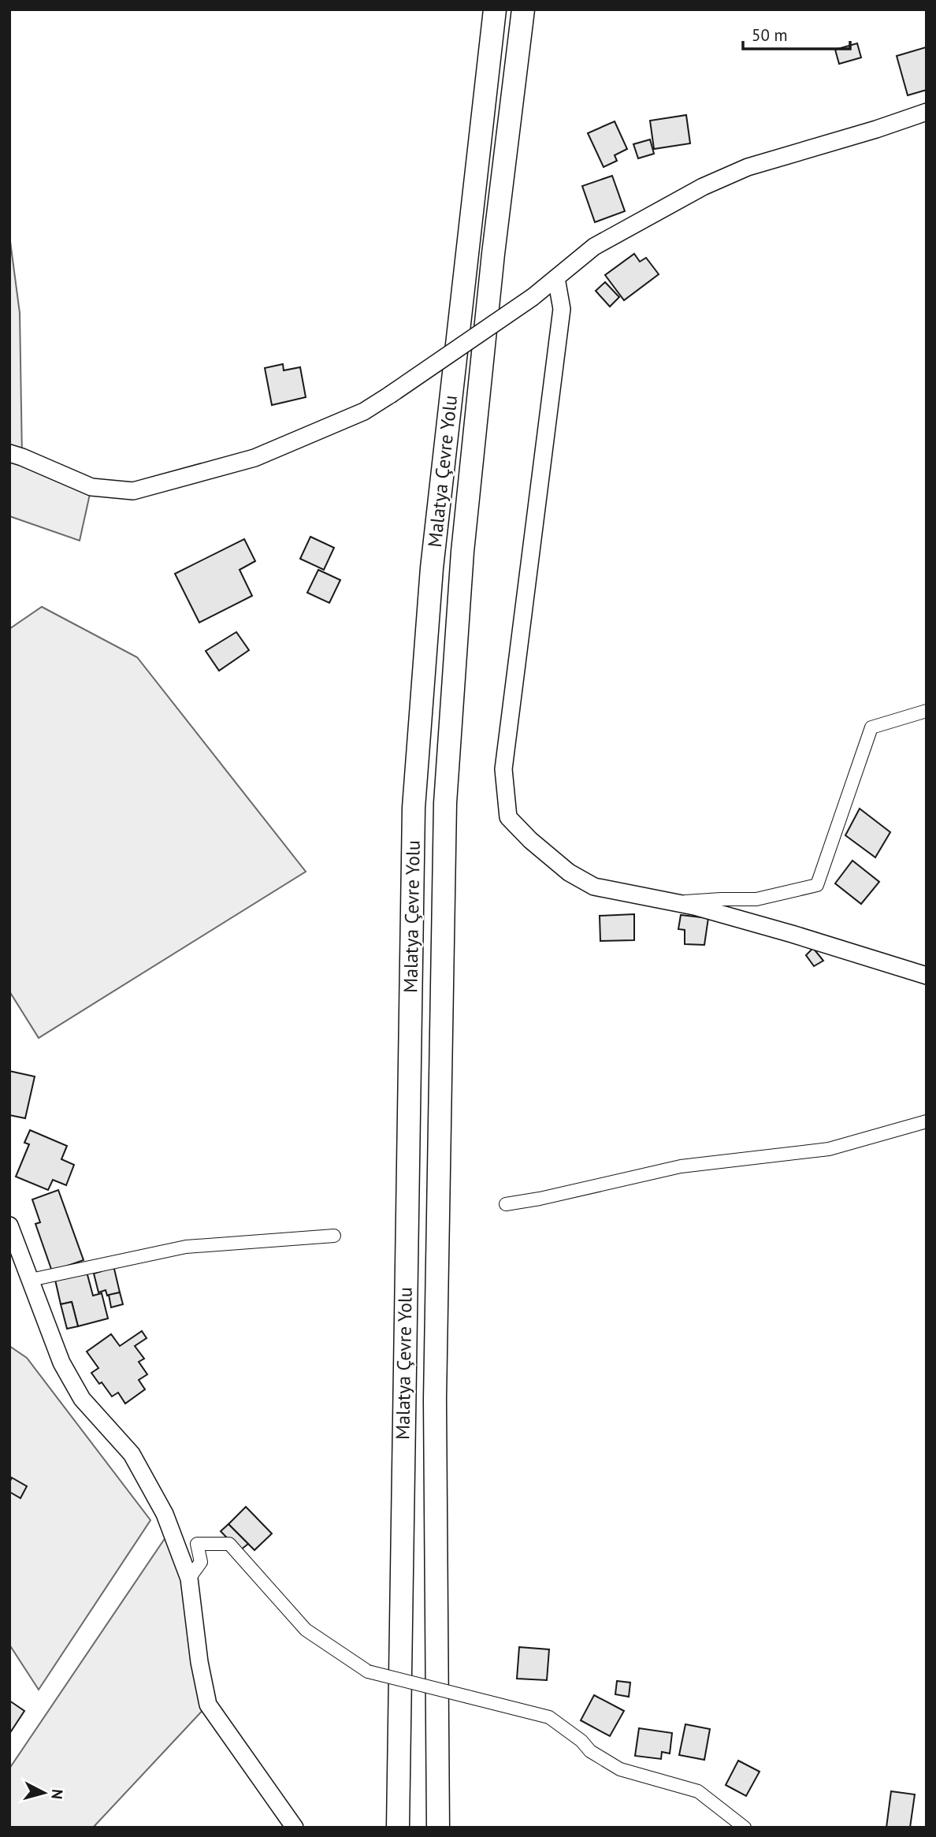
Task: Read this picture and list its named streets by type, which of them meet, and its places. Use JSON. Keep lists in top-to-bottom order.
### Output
{
  "streets": {
    "highway": ["Malatya Çevre Yolu"]
  },
  "scale_bar": "50 m",
  "north": "right"
}
